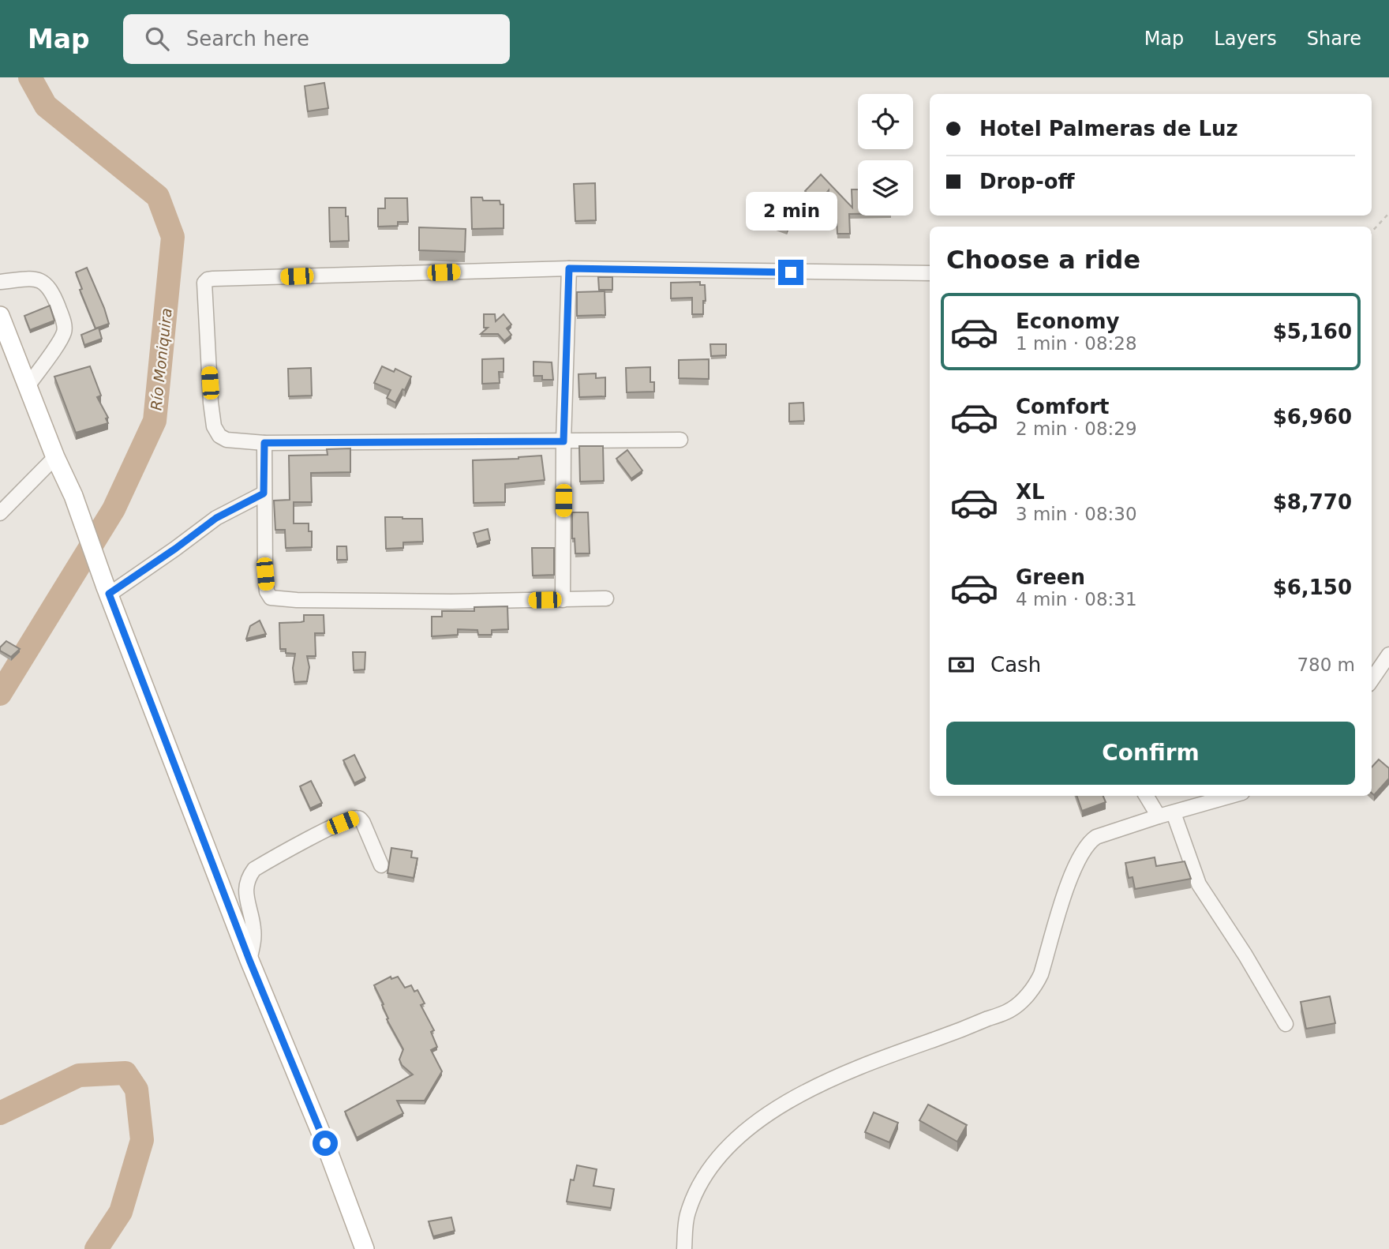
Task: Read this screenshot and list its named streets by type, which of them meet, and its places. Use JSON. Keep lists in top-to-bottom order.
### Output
{
  "water": ["Río Moniquira"],
  "page": {
    "header": "Map",
    "search": "Search here",
    "nav": ["Map", "Layers", "Share"],
    "banner": ["Hotel Palmeras de Luz", "Drop-off"],
    "bubble": "2 min",
    "heading": "Choose a ride",
    "list": [
      {
        "name": "Economy",
        "note": "1 min · 08:28",
        "value": "$5,160"
      },
      {
        "name": "Comfort",
        "note": "2 min · 08:29",
        "value": "$6,960"
      },
      {
        "name": "XL",
        "note": "3 min · 08:30",
        "value": "$8,770"
      },
      {
        "name": "Green",
        "note": "4 min · 08:31",
        "value": "$6,150"
      }
    ],
    "pay": ["Cash", "780 m"],
    "buttons": "Confirm"
  }
}
